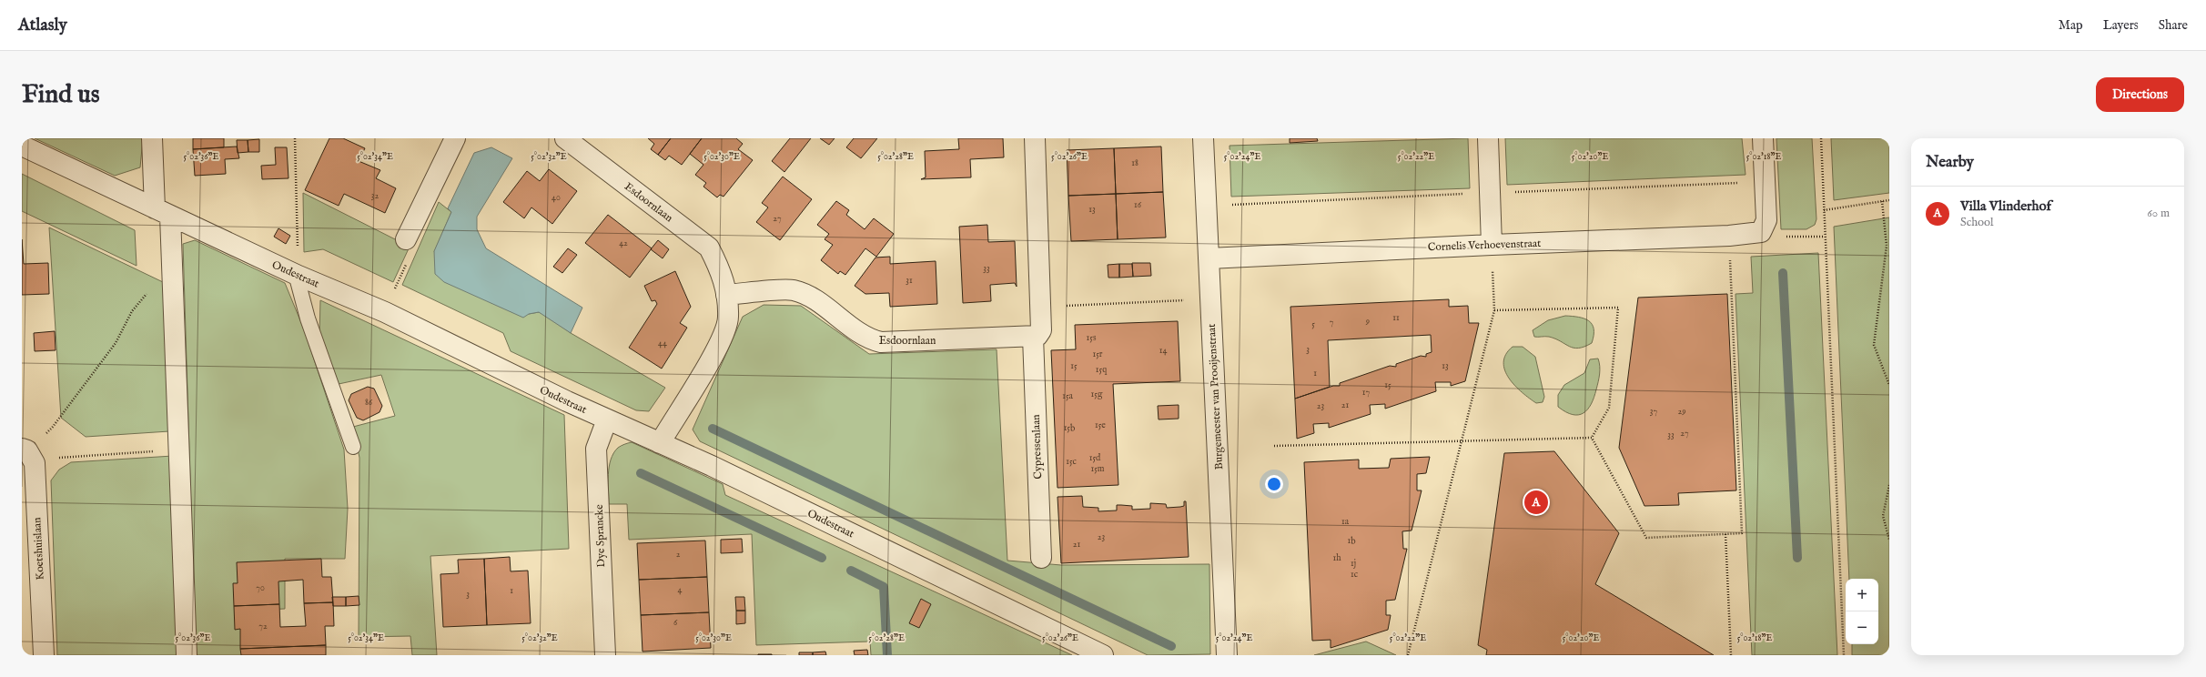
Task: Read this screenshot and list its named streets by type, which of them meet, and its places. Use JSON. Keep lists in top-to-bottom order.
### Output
{
  "streets": {
    "street": [
      "Esdoornlaan",
      "Cornelis Verhoevenstraat",
      "Oudestraat",
      "Burgemeester van Prooijenstraat",
      "Cypressenlaan",
      "Dye Sprancke",
      "Koetshuislaan"
    ]
  },
  "crossings": [
    ["Esdoornlaan", "Oudestraat"],
    ["Esdoornlaan", "Cypressenlaan"],
    ["Cornelis Verhoevenstraat", "Burgemeester van Prooijenstraat"],
    ["Oudestraat", "Dye Sprancke"]
  ],
  "house_numbers": [
    "18",
    "32",
    "40",
    "16",
    "13",
    "27",
    "42",
    "33",
    "31",
    "11",
    "9",
    "7",
    "5",
    "15s",
    "44",
    "3",
    "14",
    "15r",
    "15",
    "13",
    "15q",
    "1",
    "15",
    "17",
    "15g",
    "15a",
    "86",
    "21",
    "23",
    "37",
    "29",
    "15e",
    "15b",
    "27",
    "33",
    "15d",
    "15c",
    "15m",
    "1a",
    "23",
    "1b",
    "21",
    "2",
    "1h",
    "1j",
    "1c",
    "70",
    "4",
    "1",
    "3",
    "6",
    "72"
  ],
  "page": {
    "header": "Atlasly",
    "nav": ["Map", "Layers", "Share"],
    "buttons": "Directions",
    "title": "Find us",
    "heading": "Nearby",
    "list": [
      {
        "mark": "A",
        "name": "Villa Vlinderhof",
        "note": "School",
        "value": "60 m"
      }
    ],
    "pins": "A",
    "map_buttons": ["+", "−"]
  },
  "coordinates": [
    "5°02'36\"E",
    "5°02'34\"E",
    "5°02'32\"E",
    "5°02'30\"E",
    "5°02'28\"E",
    "5°02'26\"E",
    "5°02'24\"E",
    "5°02'22\"E",
    "5°02'20\"E",
    "5°02'18\"E"
  ]
}
